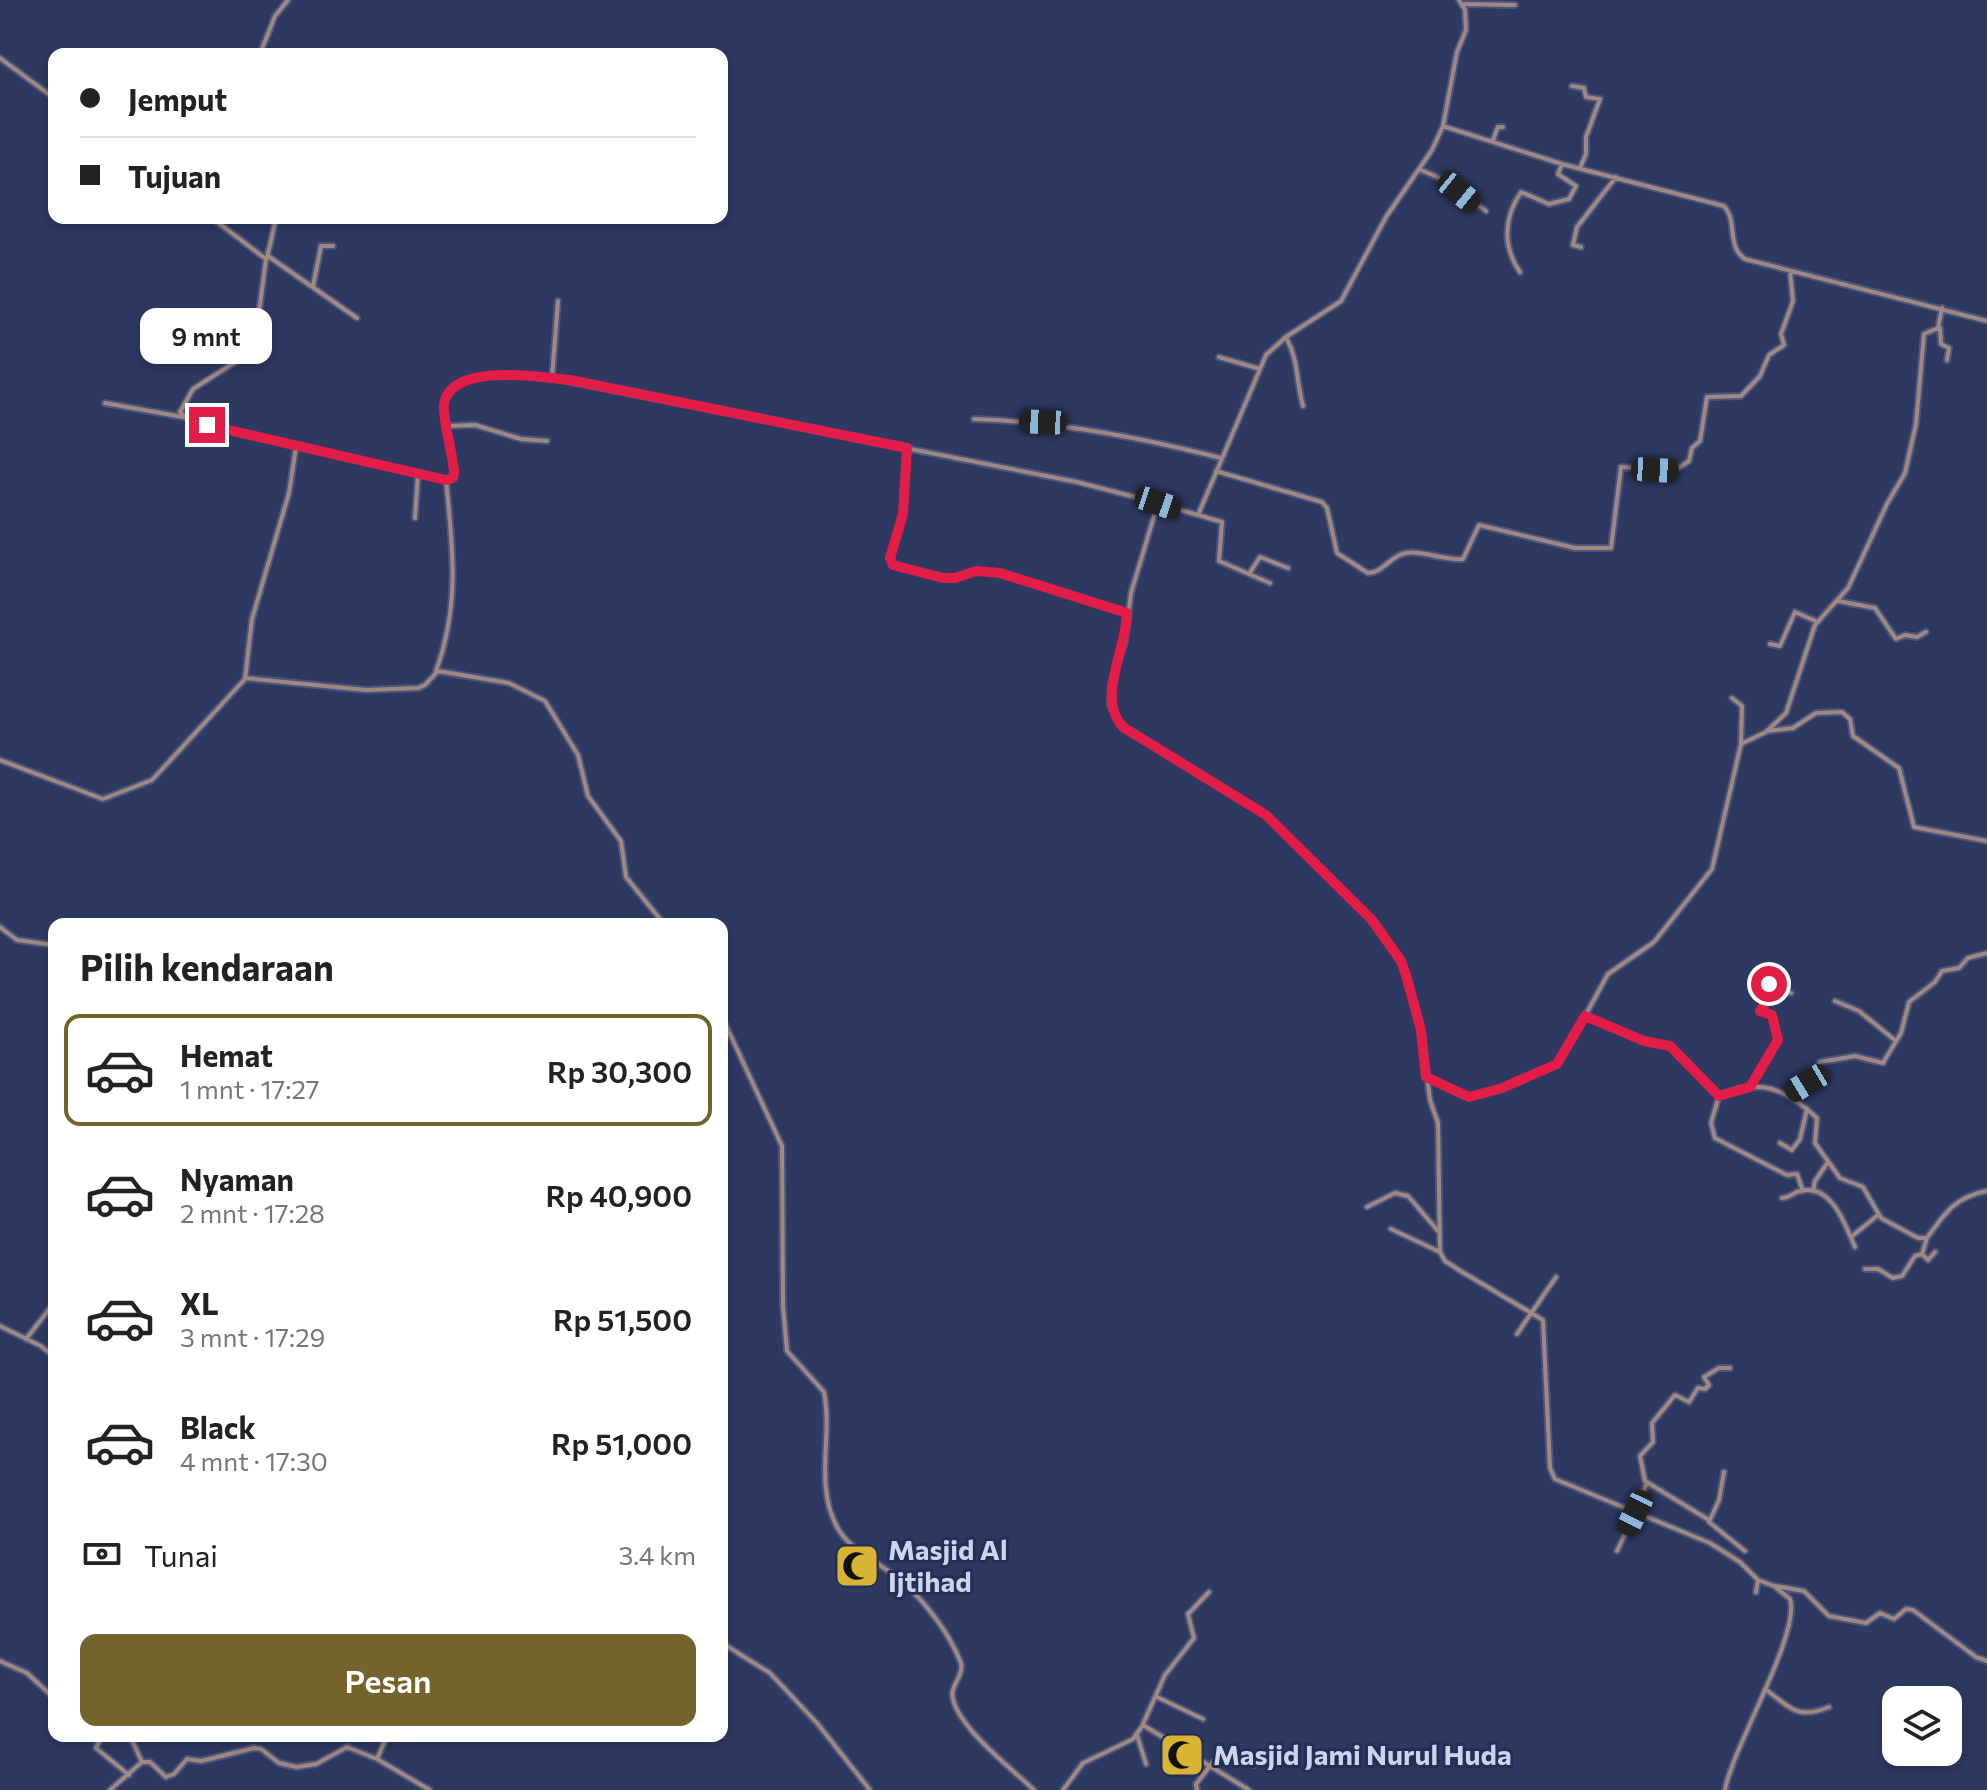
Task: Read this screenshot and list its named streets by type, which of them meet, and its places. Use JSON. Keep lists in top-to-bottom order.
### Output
{
  "places": {
    "mosque": ["Masjid Al Ijtihad", "Masjid Jami Nurul Huda"]
  },
  "page": {
    "banner": ["Jemput", "Tujuan"],
    "bubble": "9 mnt",
    "heading": "Pilih kendaraan",
    "list": [
      {
        "name": "Hemat",
        "note": "1 mnt · 17:27",
        "value": "Rp 30,300"
      },
      {
        "name": "Nyaman",
        "note": "2 mnt · 17:28",
        "value": "Rp 40,900"
      },
      {
        "name": "XL",
        "note": "3 mnt · 17:29",
        "value": "Rp 51,500"
      },
      {
        "name": "Black",
        "note": "4 mnt · 17:30",
        "value": "Rp 51,000"
      }
    ],
    "pay": ["Tunai", "3.4 km"],
    "buttons": "Pesan"
  }
}
